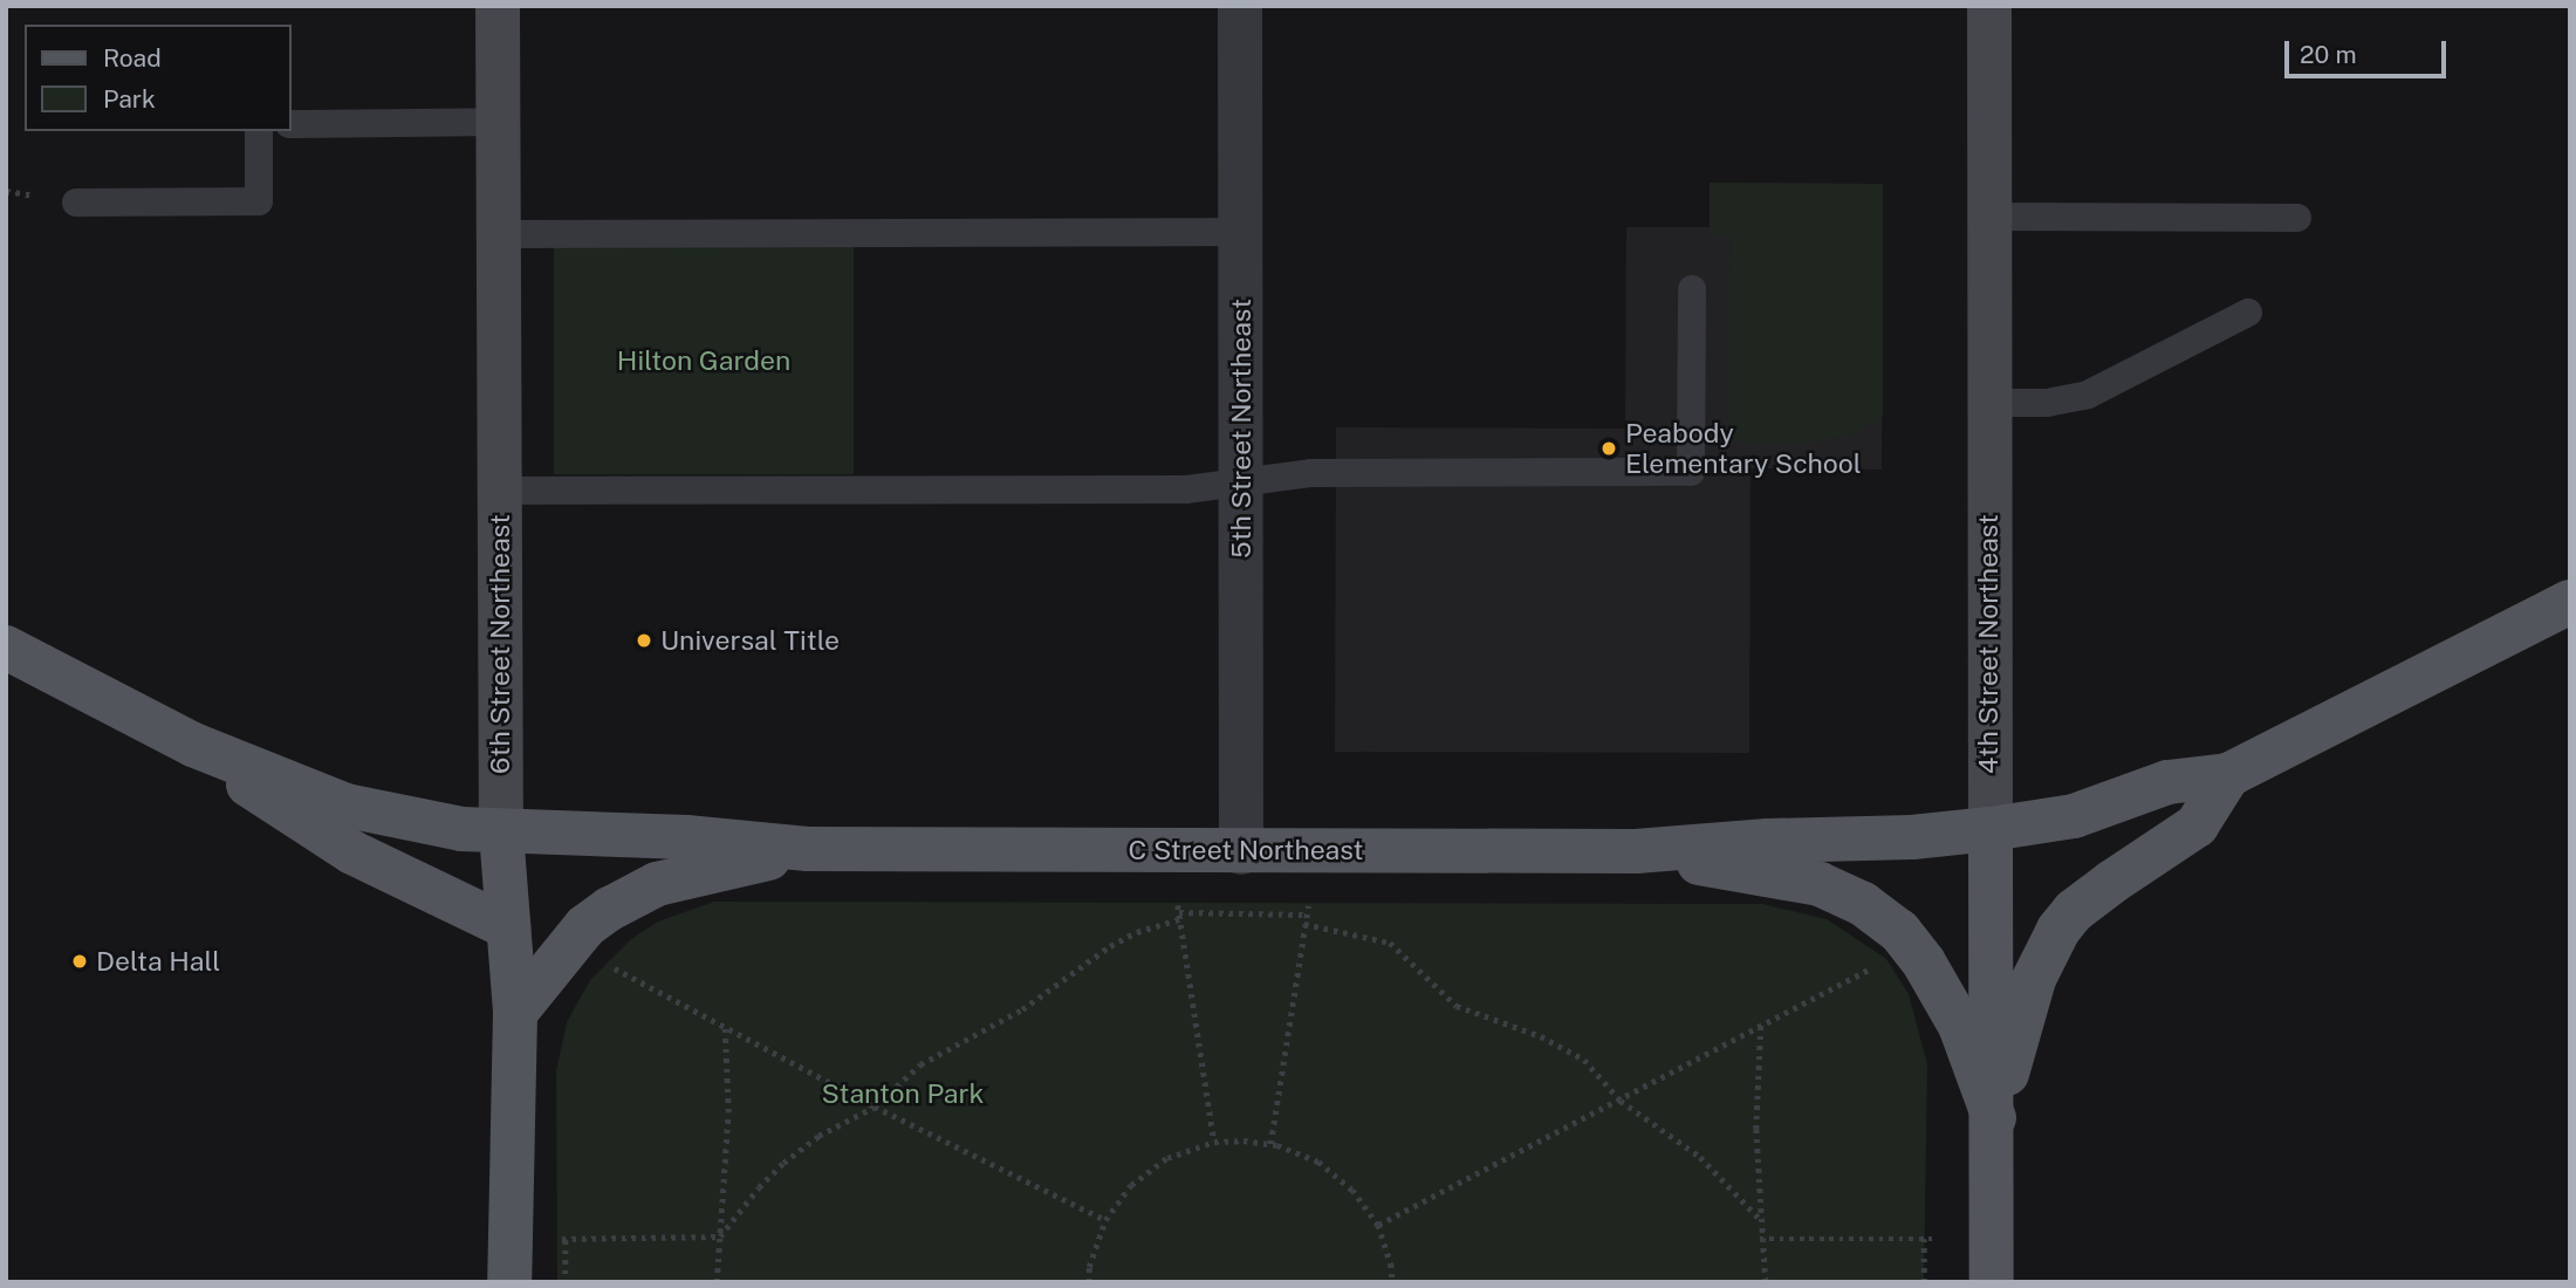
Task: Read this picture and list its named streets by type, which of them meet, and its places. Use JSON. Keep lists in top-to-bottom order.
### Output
{
  "streets": {
    "main road": ["6th Street Northeast", "4th Street Northeast", "C Street Northeast"],
    "street": ["5th Street Northeast"]
  },
  "crossings": [
    ["5th Street Northeast", "C Street Northeast"],
    ["6th Street Northeast", "C Street Northeast"],
    ["4th Street Northeast", "C Street Northeast"]
  ],
  "parks": ["Hilton Garden", "Stanton Park"],
  "places": ["Peabody Elementary School", "Universal Title", "Delta Hall"],
  "legend": ["Road", "Park"],
  "scale_bar": "20 m"
}
